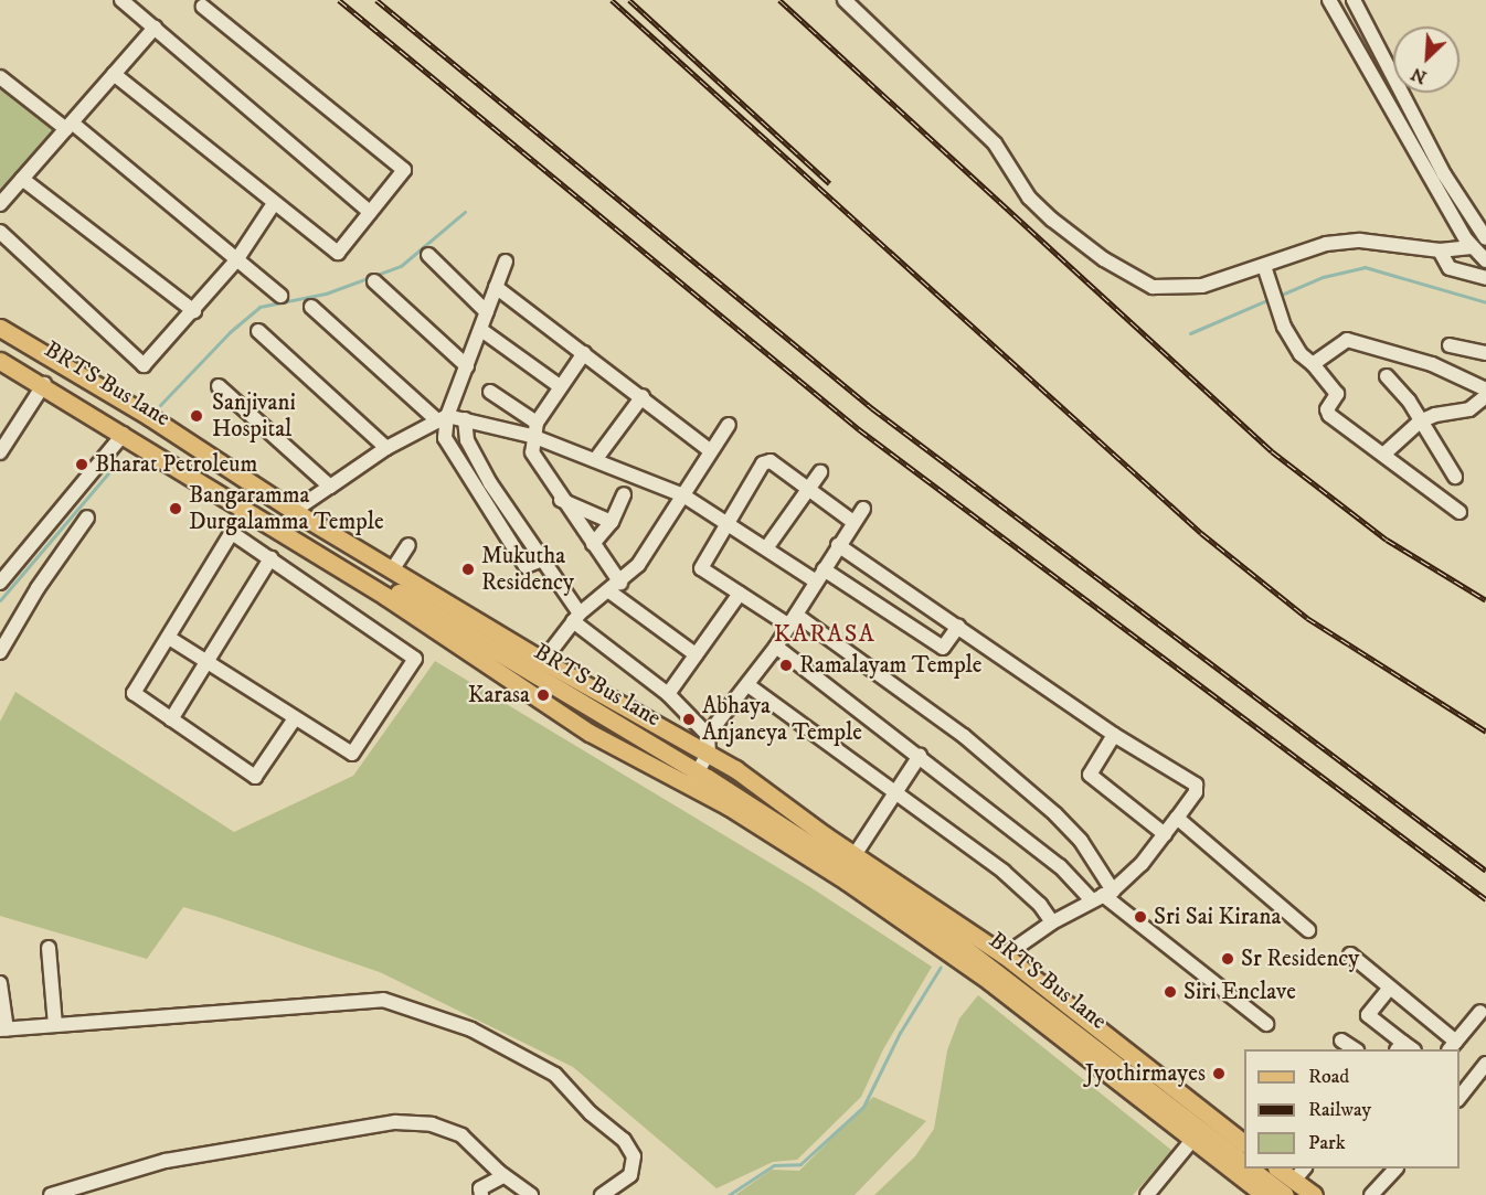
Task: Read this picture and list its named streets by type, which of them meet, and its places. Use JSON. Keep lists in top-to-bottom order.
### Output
{
  "streets": {
    "main road": ["BRTS Bus lane"]
  },
  "districts": ["KARASA"],
  "places": [
    "Sanjivani Hospital",
    "Bharat Petroleum",
    "Bangaramma Durgalamma Temple",
    "Mukutha Residency",
    "Ramalayam Temple",
    "Karasa",
    "Abhaya Anjaneya Temple",
    "Sri Sai Kirana",
    "Sr Residency",
    "Siri Enclave",
    "Jyothirmayes"
  ],
  "legend": ["Road", "Railway", "Park"],
  "north": "bottom left"
}
